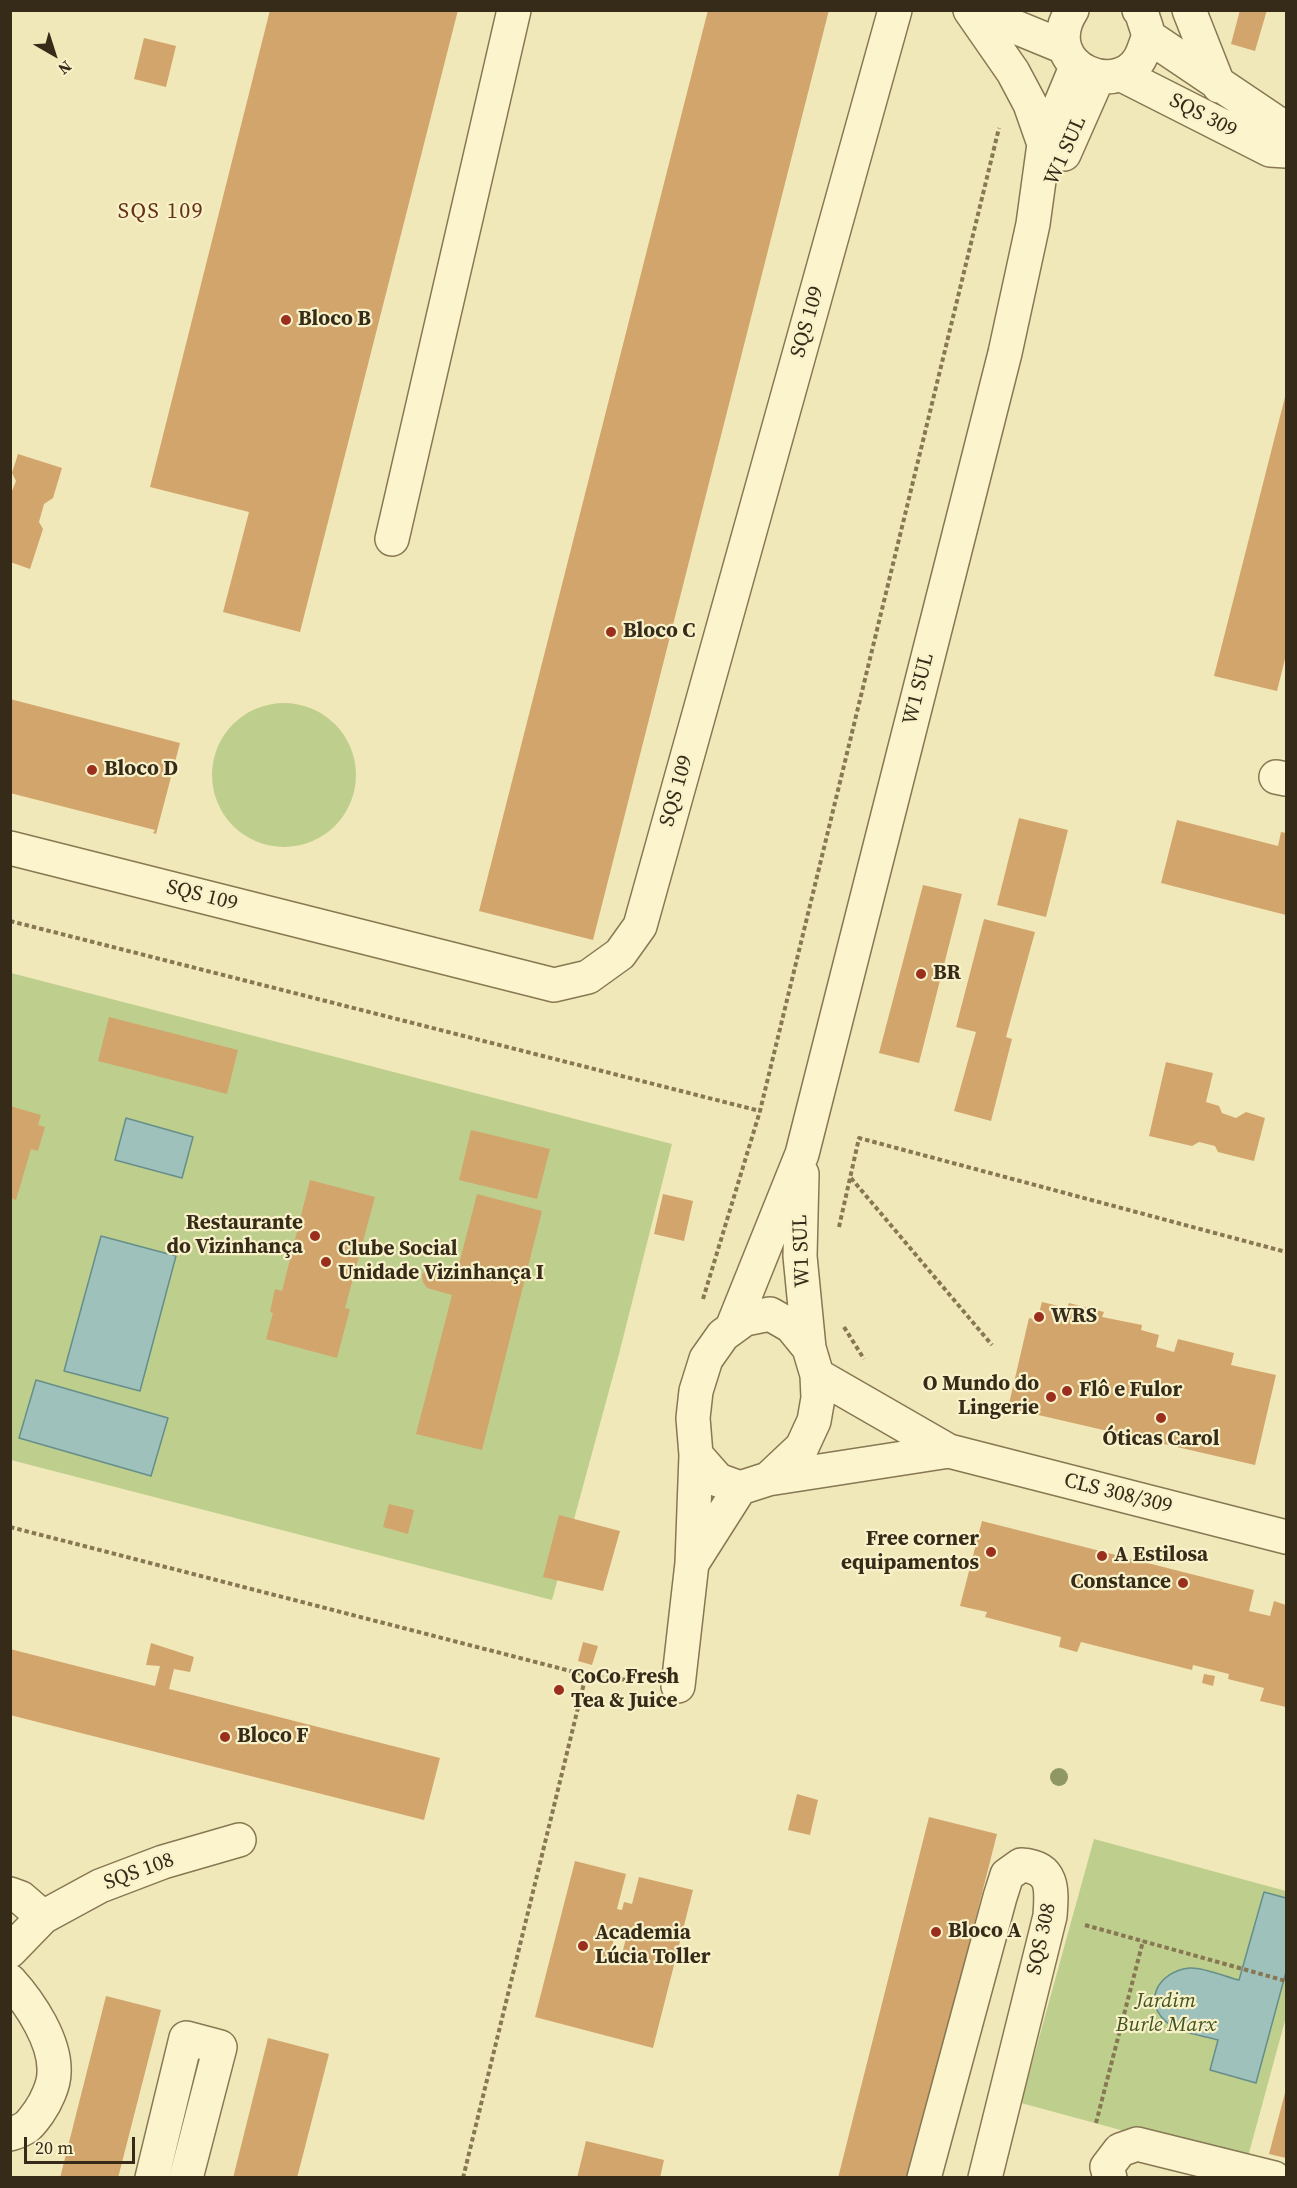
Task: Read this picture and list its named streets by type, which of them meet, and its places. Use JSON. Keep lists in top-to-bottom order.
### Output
{
  "streets": {
    "street": [
      "SQS 309",
      "W1 SUL",
      "SQS 109",
      "CLS 308/309",
      "SQS 108",
      "SQS 308"
    ]
  },
  "crossings": [
    ["SQS 309", "W1 SUL"],
    ["W1 SUL", "CLS 308/309"]
  ],
  "districts": ["SQS 109"],
  "parks": ["Jardim Burle Marx"],
  "places": [
    "Bloco B",
    "Bloco C",
    "Bloco D",
    "BR",
    "Restaurante do Vizinhança",
    "Clube Social Unidade Vizinhança I",
    "WRS",
    "Flô e Fulor",
    "O Mundo do Lingerie",
    "Óticas Carol",
    "Free corner equipamentos",
    "A Estilosa",
    "Constance",
    "CoCo Fresh Tea & Juice",
    "Bloco F",
    "Bloco A",
    "Academia Lúcia Toller"
  ],
  "scale_bar": "20 m",
  "north": "bottom right"
}
